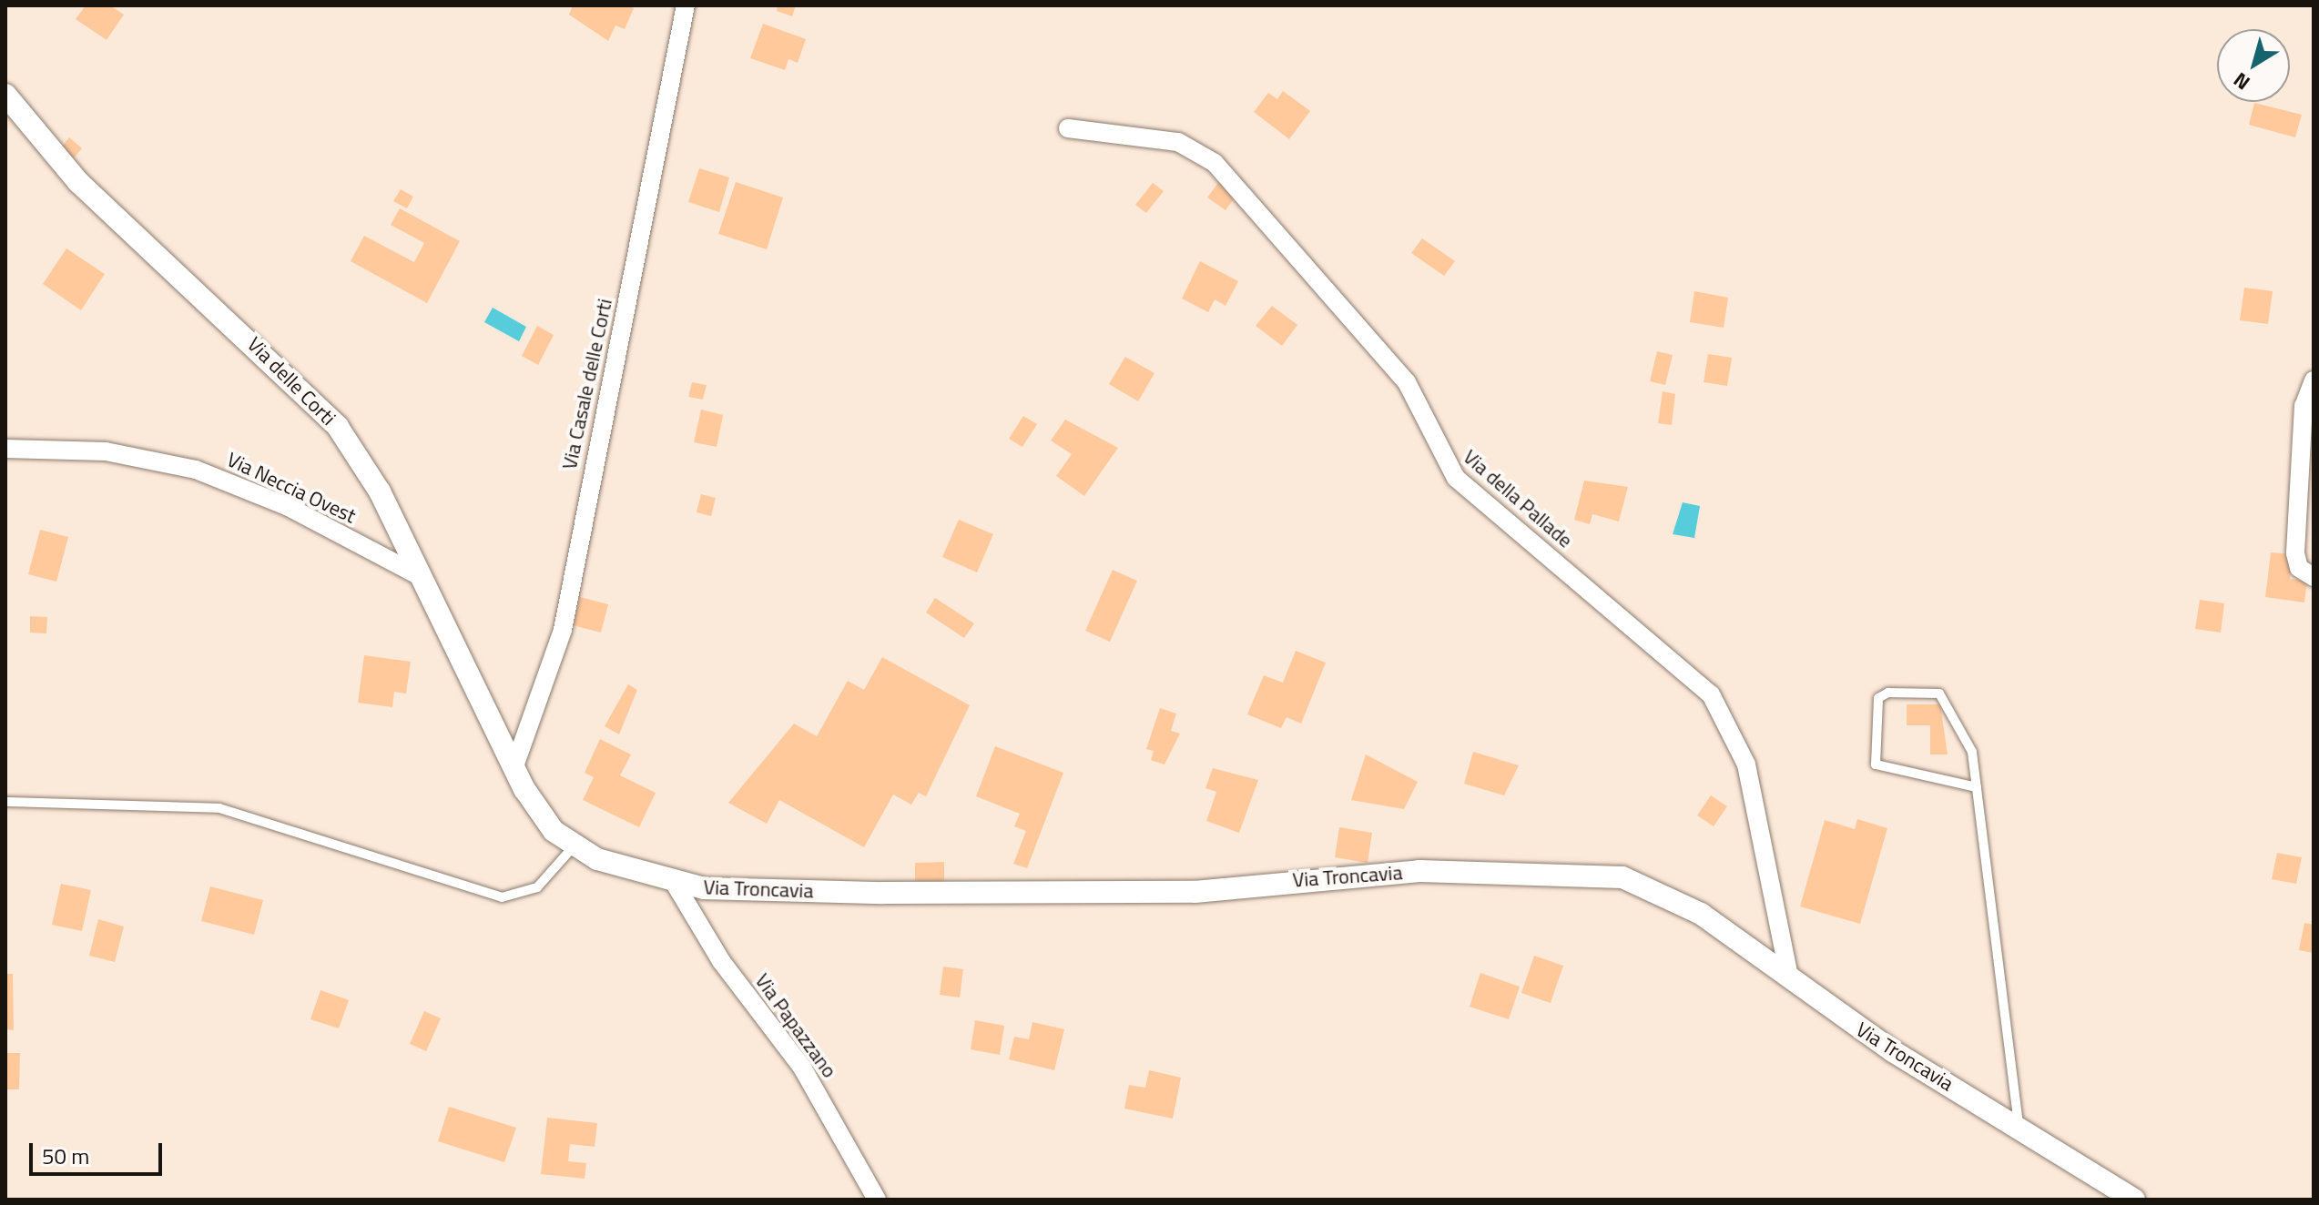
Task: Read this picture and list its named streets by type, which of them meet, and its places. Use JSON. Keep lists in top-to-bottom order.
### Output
{
  "streets": {
    "street": [
      "Via delle Corti",
      "Via Casale delle Corti",
      "Via Neccia Ovest",
      "Via della Pallade",
      "Via Troncavia",
      "Via Papazzano"
    ]
  },
  "crossings": [
    ["Via delle Corti", "Via Casale delle Corti"],
    ["Via delle Corti", "Via Neccia Ovest"],
    ["Via delle Corti", "Via Troncavia"],
    ["Via Casale delle Corti", "Via Troncavia"],
    ["Via della Pallade", "Via Troncavia"],
    ["Via Troncavia", "Via Papazzano"]
  ],
  "scale_bar": "50 m",
  "north": "bottom left"
}
